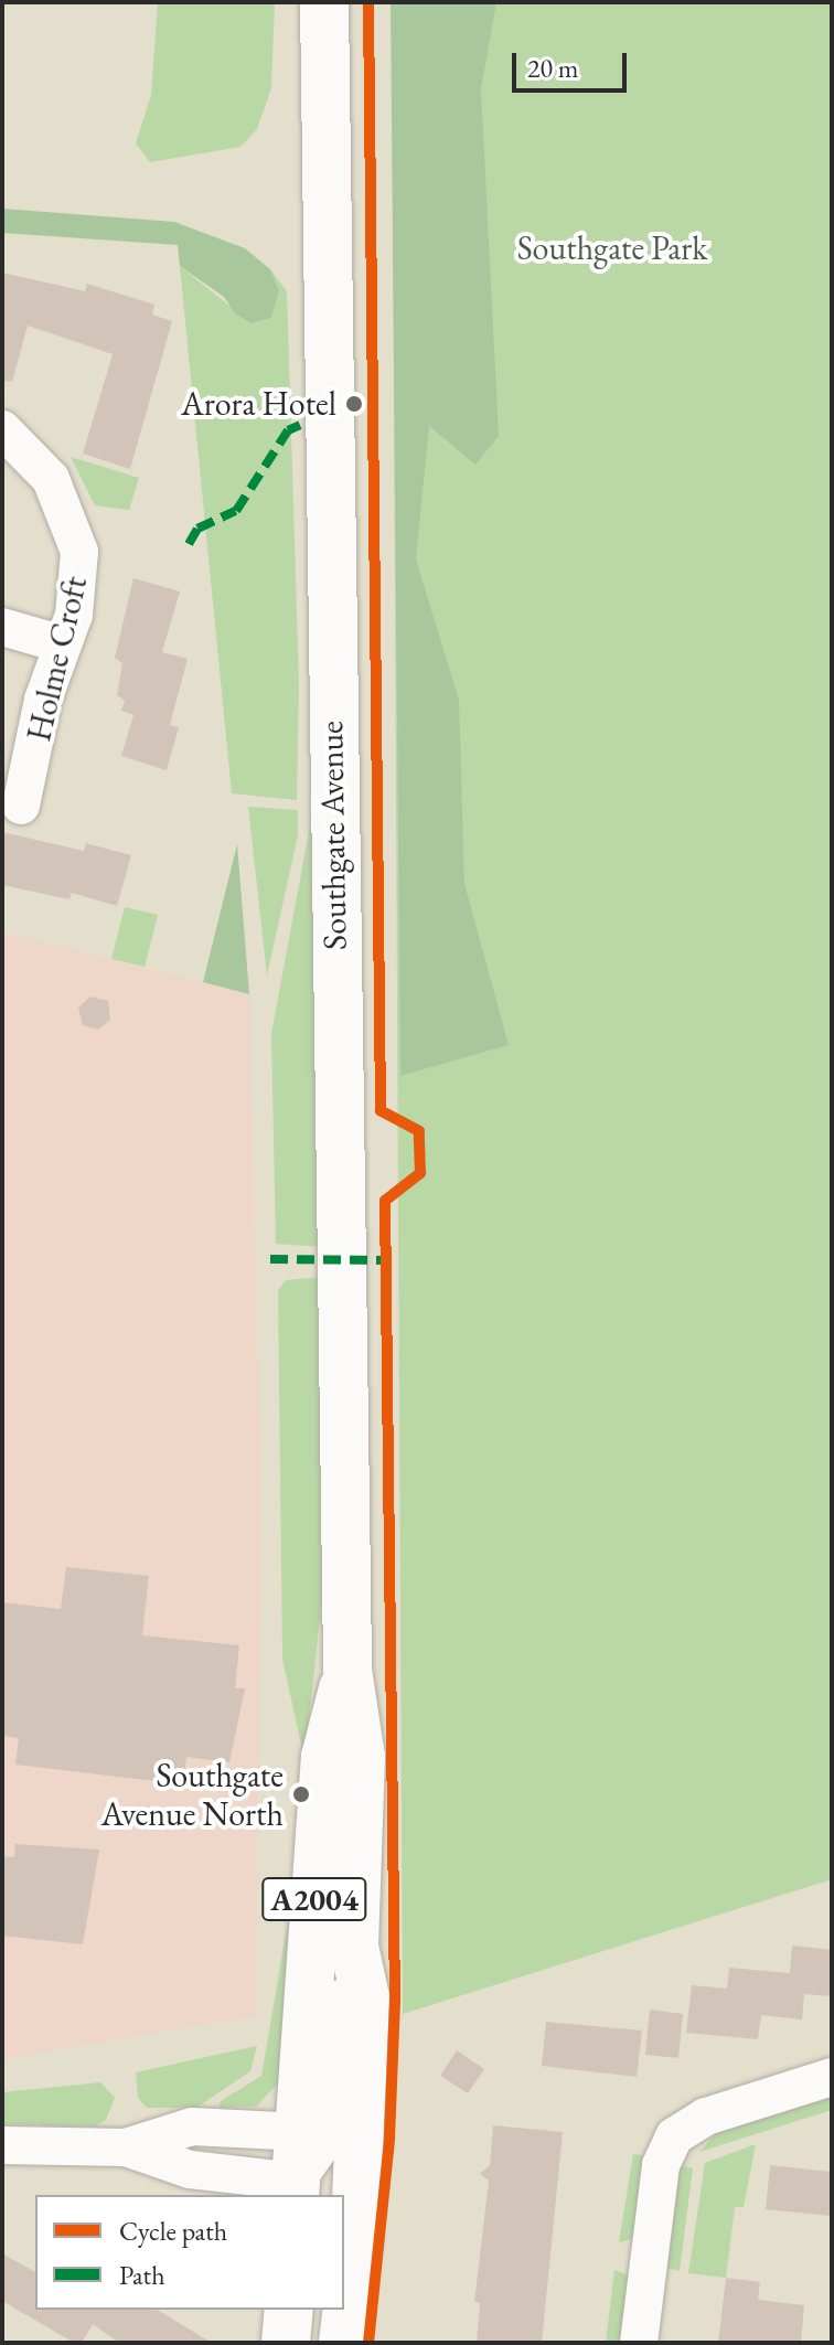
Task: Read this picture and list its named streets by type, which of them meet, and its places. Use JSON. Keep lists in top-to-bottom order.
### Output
{
  "streets": {
    "main road": ["Southgate Avenue", "A2004"],
    "street": ["Holme Croft"]
  },
  "parks": ["Southgate Park"],
  "places": ["Arora Hotel", "Southgate Avenue North"],
  "legend": ["Cycle path", "Path"],
  "scale_bar": "20 m"
}
